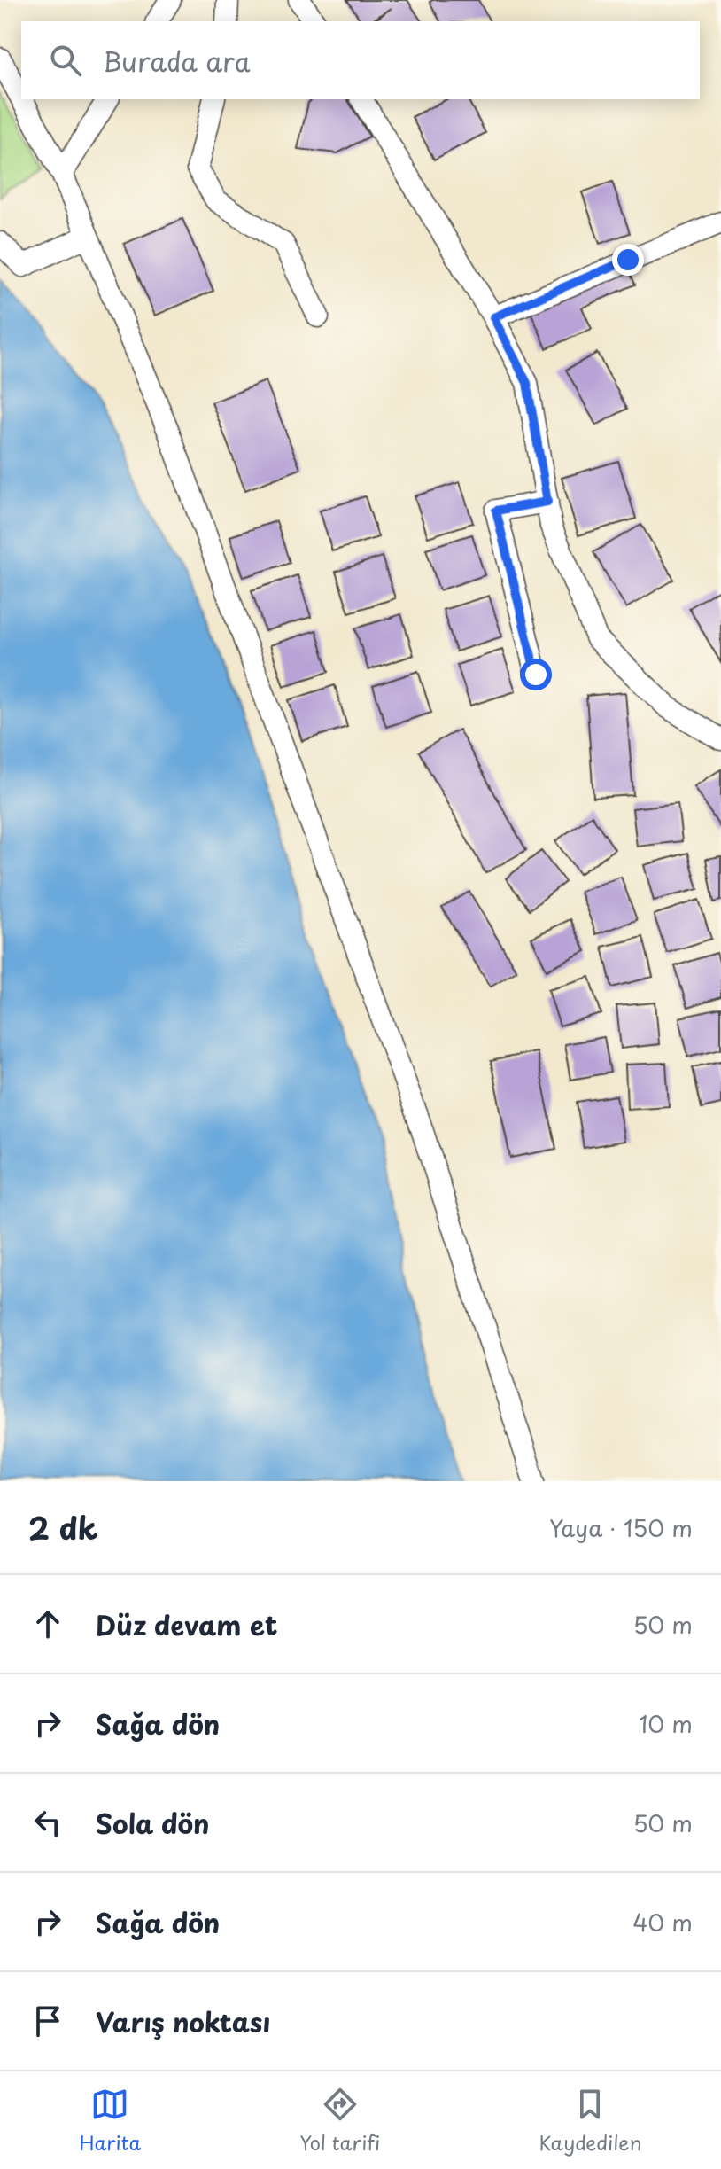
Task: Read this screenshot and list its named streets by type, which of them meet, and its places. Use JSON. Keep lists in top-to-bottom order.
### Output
{
  "page": {
    "search": "Burada ara",
    "heading": ["2 dk", "Yaya · 150 m"],
    "list": [
      ["Düz devam et", "50 m"],
      ["Sağa dön", "10 m"],
      ["Sola dön", "50 m"],
      ["Sağa dön", "40 m"],
      "Varış noktası"
    ],
    "nav": ["Harita", "Yol tarifi", "Kaydedilen"]
  }
}
